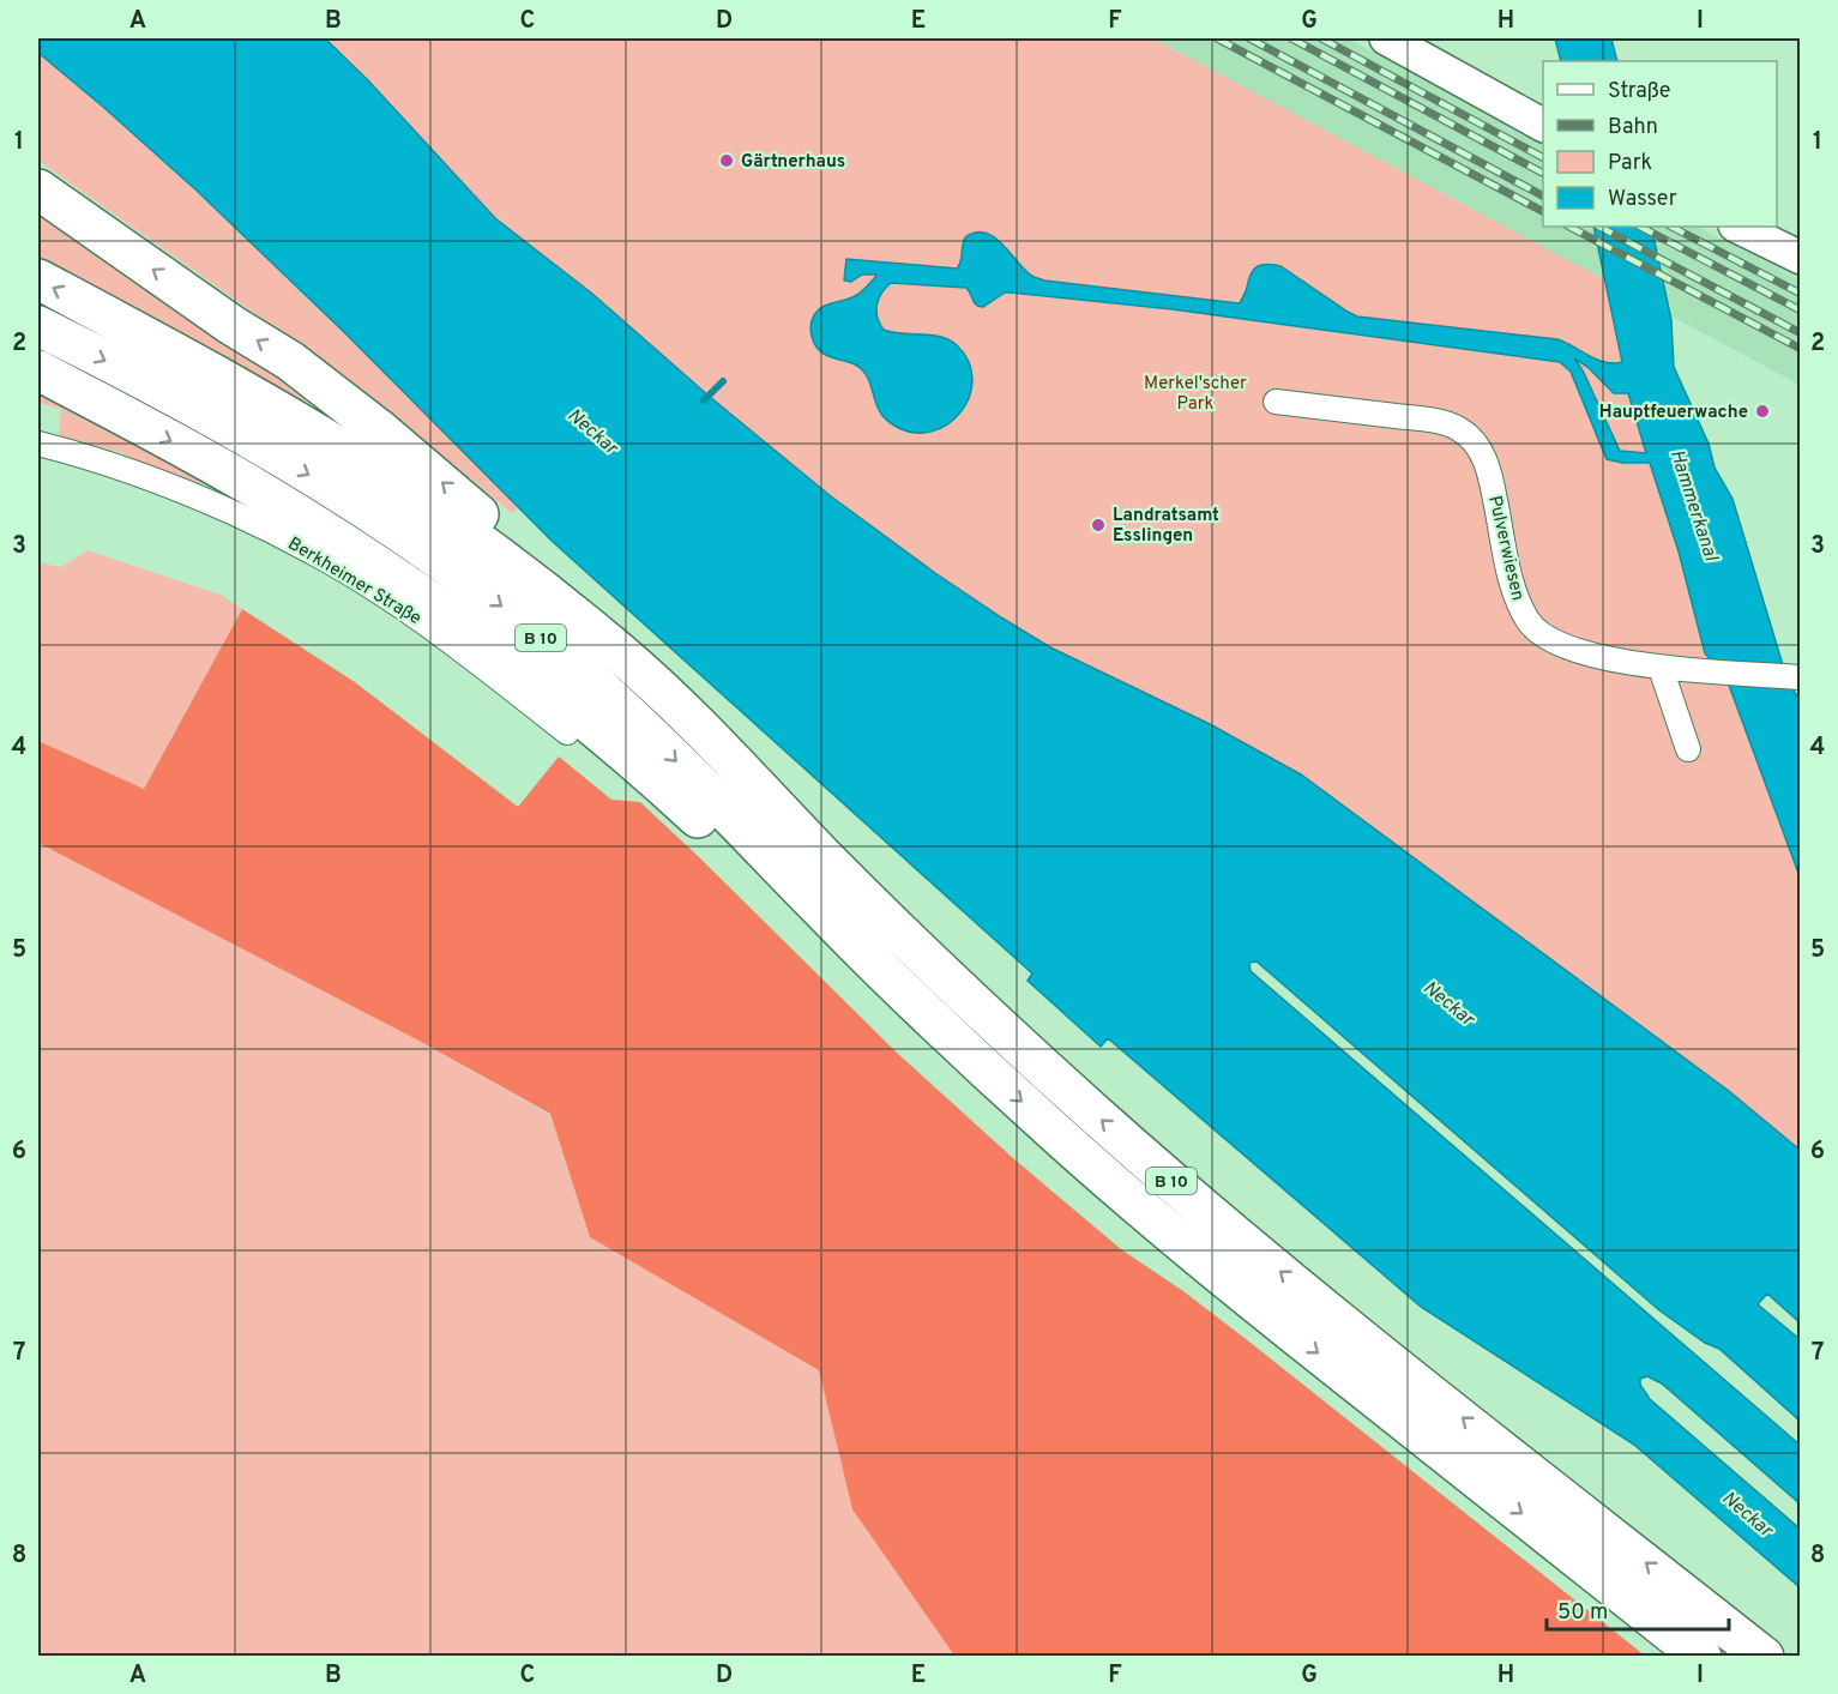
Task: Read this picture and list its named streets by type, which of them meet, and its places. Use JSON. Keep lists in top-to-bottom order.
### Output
{
  "streets": {
    "highway": ["B 10"],
    "street": ["Pulverwiesen", "Berkheimer Straße"]
  },
  "water": ["Neckar", "Hammerkanal"],
  "parks": ["Merkel'scher Park"],
  "places": ["Gärtnerhaus", "Hauptfeuerwache", "Landratsamt Esslingen"],
  "legend": [
    "Straße",
    "Bahn",
    "Park",
    "Wasser"
  ],
  "scale_bar": "50 m",
  "grid": {
    "columns": [
      "A",
      "B",
      "C",
      "D",
      "E",
      "F",
      "G",
      "H",
      "I"
    ],
    "rows": [
      "1",
      "2",
      "3",
      "4",
      "5",
      "6",
      "7",
      "8"
    ]
  }
}
